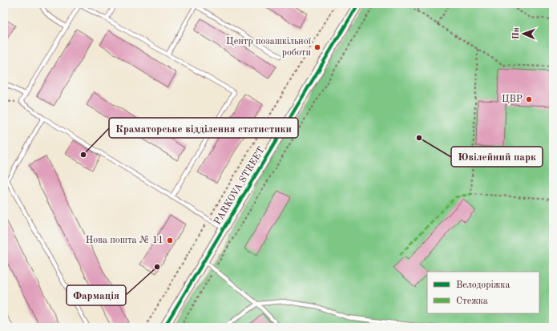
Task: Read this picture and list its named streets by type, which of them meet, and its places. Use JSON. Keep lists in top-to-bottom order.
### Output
{
  "streets": {
    "street": ["PARKOVA STREET"]
  },
  "places": [
    "Центр позашкільної роботи",
    "ЦВР",
    "Ювілейний парк",
    "Краматорське відділення статистики",
    "Нова пошта № 11",
    "Фармація"
  ],
  "legend": ["Велодоріжка", "Стежка"],
  "north": "left"
}
